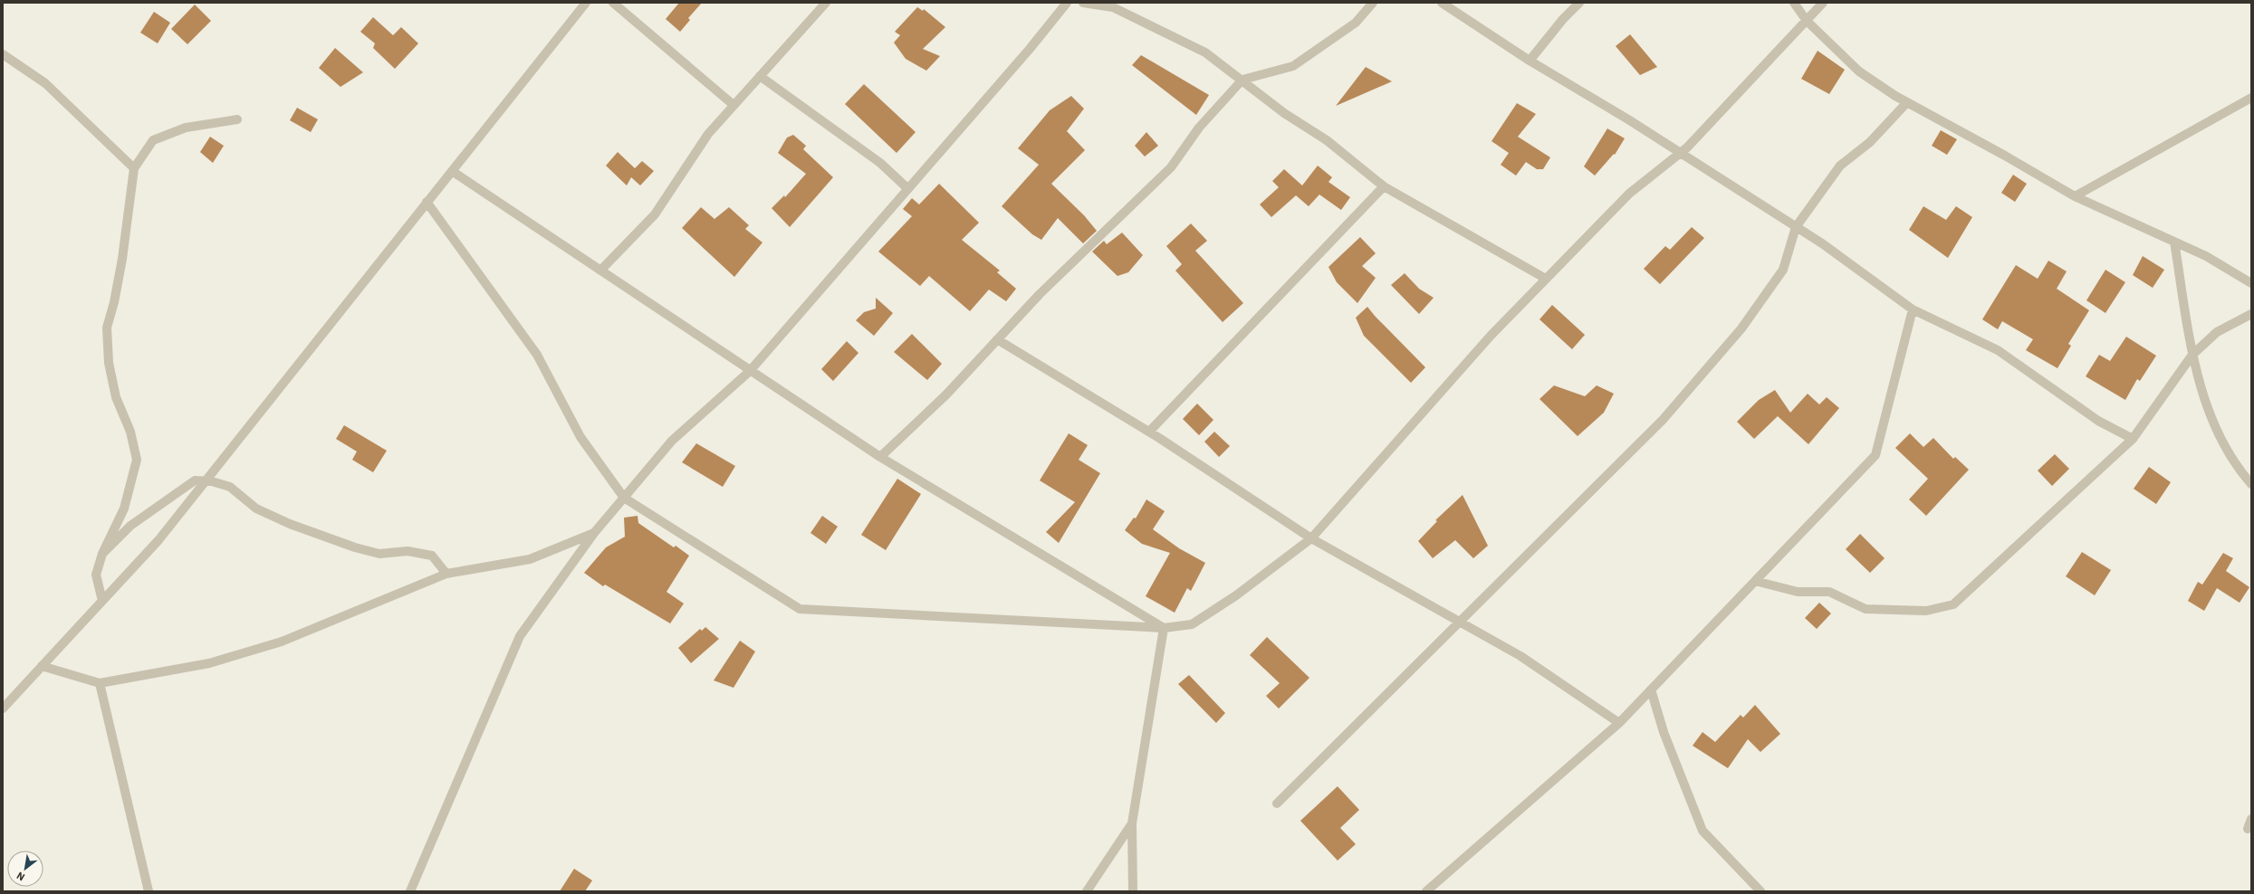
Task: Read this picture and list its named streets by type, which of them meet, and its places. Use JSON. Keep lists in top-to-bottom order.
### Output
{
  "north": "bottom left"
}
